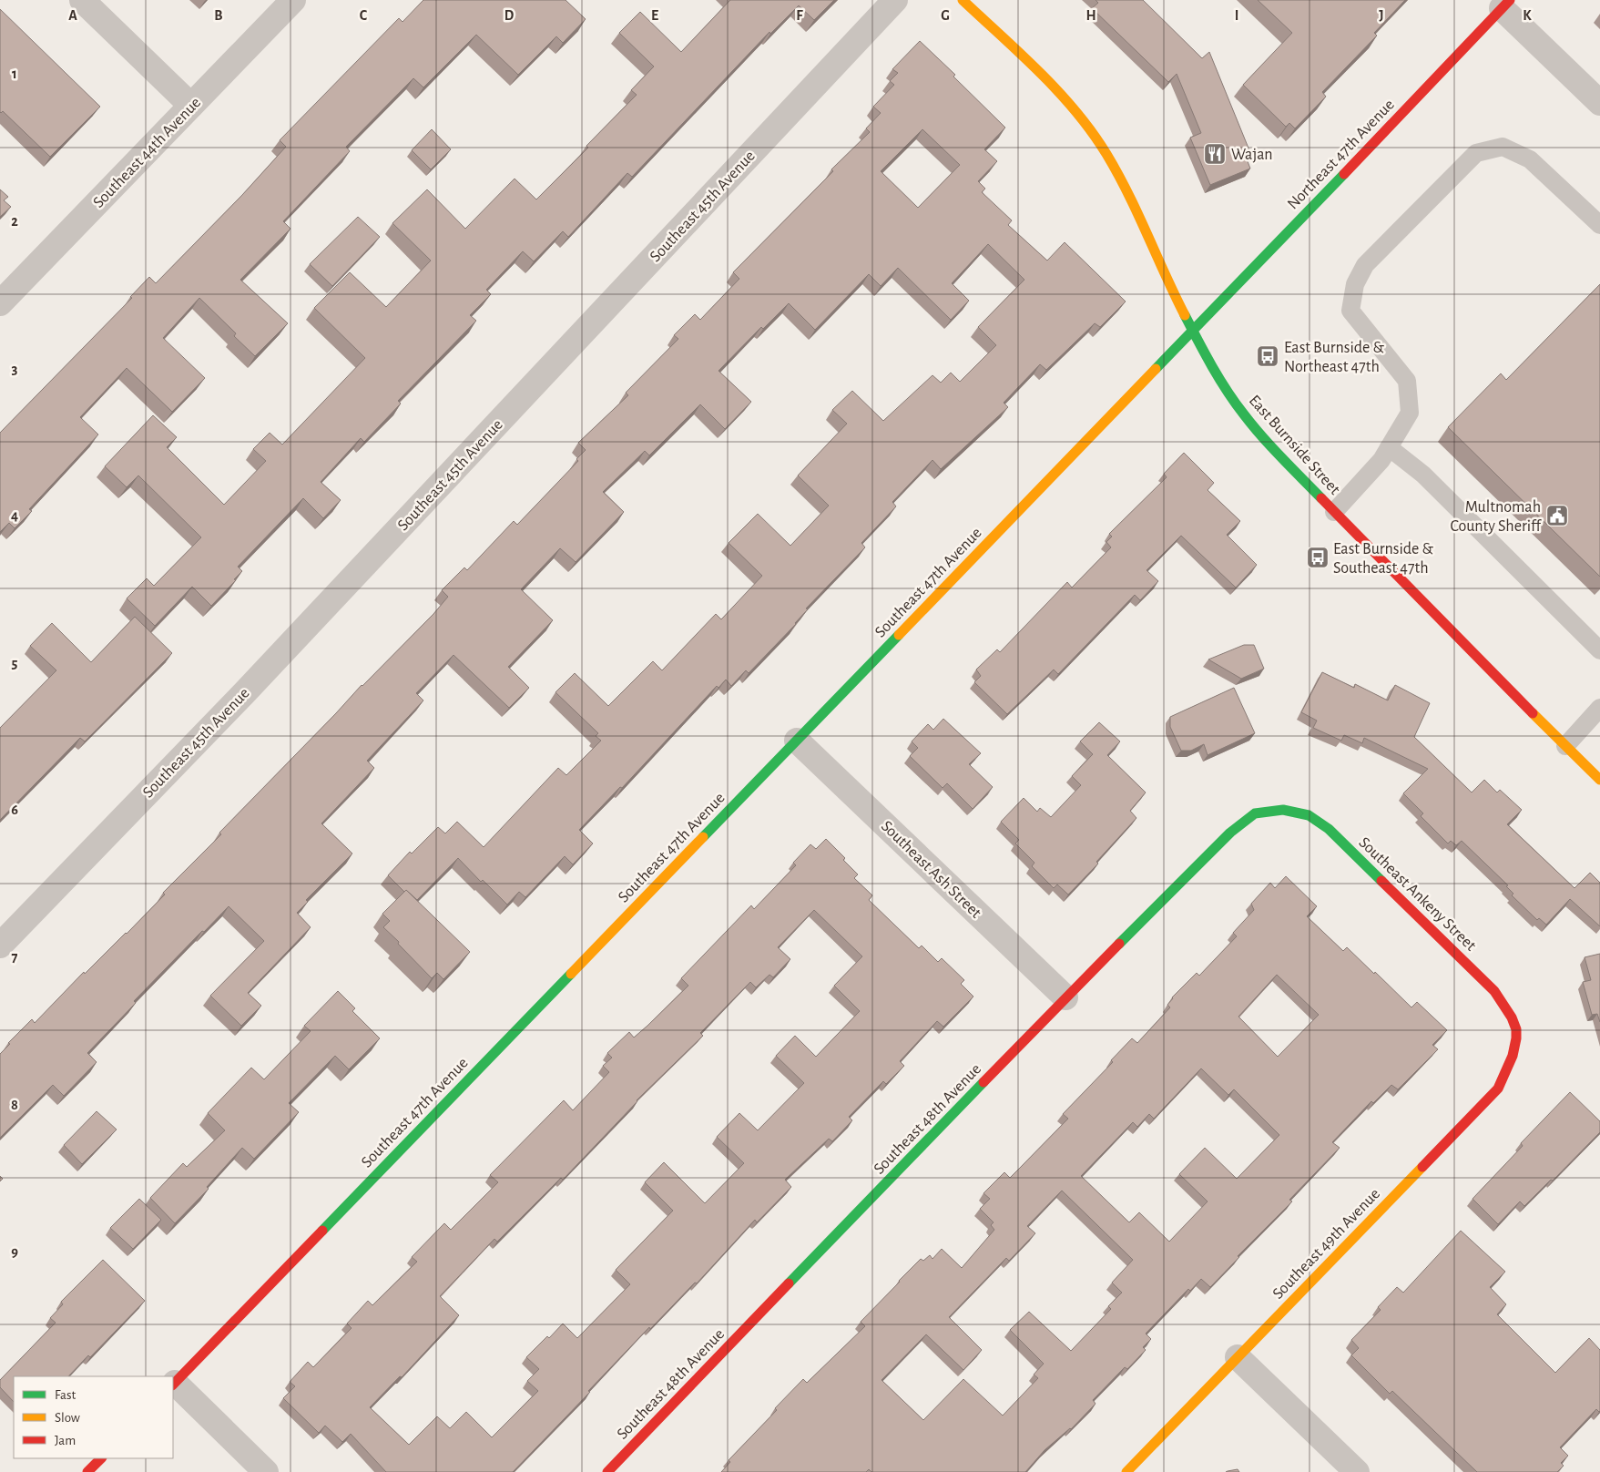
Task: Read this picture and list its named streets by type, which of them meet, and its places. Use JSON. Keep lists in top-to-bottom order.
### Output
{
  "streets": {
    "street": [
      "Southeast 44th Avenue",
      "Northeast 47th Avenue",
      "Southeast 45th Avenue",
      "East Burnside Street",
      "Southeast 47th Avenue",
      "Southeast Ash Street",
      "Southeast Ankeny Street",
      "Southeast 48th Avenue",
      "Southeast 49th Avenue"
    ]
  },
  "crossings": [
    ["Northeast 47th Avenue", "East Burnside Street"],
    ["Northeast 47th Avenue", "Southeast 47th Avenue"],
    ["East Burnside Street", "Southeast 47th Avenue"],
    ["Southeast 47th Avenue", "Southeast Ash Street"],
    ["Southeast Ash Street", "Southeast 48th Avenue"],
    ["Southeast Ankeny Street", "Southeast 48th Avenue"],
    ["Southeast Ankeny Street", "Southeast 49th Avenue"]
  ],
  "places": {
    "restaurant": ["Wajan"],
    "bus stop": ["East Burnside & Northeast 47th", "East Burnside & Southeast 47th"],
    "public building": ["Multnomah County Sheriff"]
  },
  "legend": ["Fast", "Slow", "Jam"],
  "grid": {
    "columns": [
      "A",
      "B",
      "C",
      "D",
      "E",
      "F",
      "G",
      "H",
      "I",
      "J",
      "K"
    ],
    "rows": [
      "1",
      "2",
      "3",
      "4",
      "5",
      "6",
      "7",
      "8",
      "9"
    ]
  }
}
